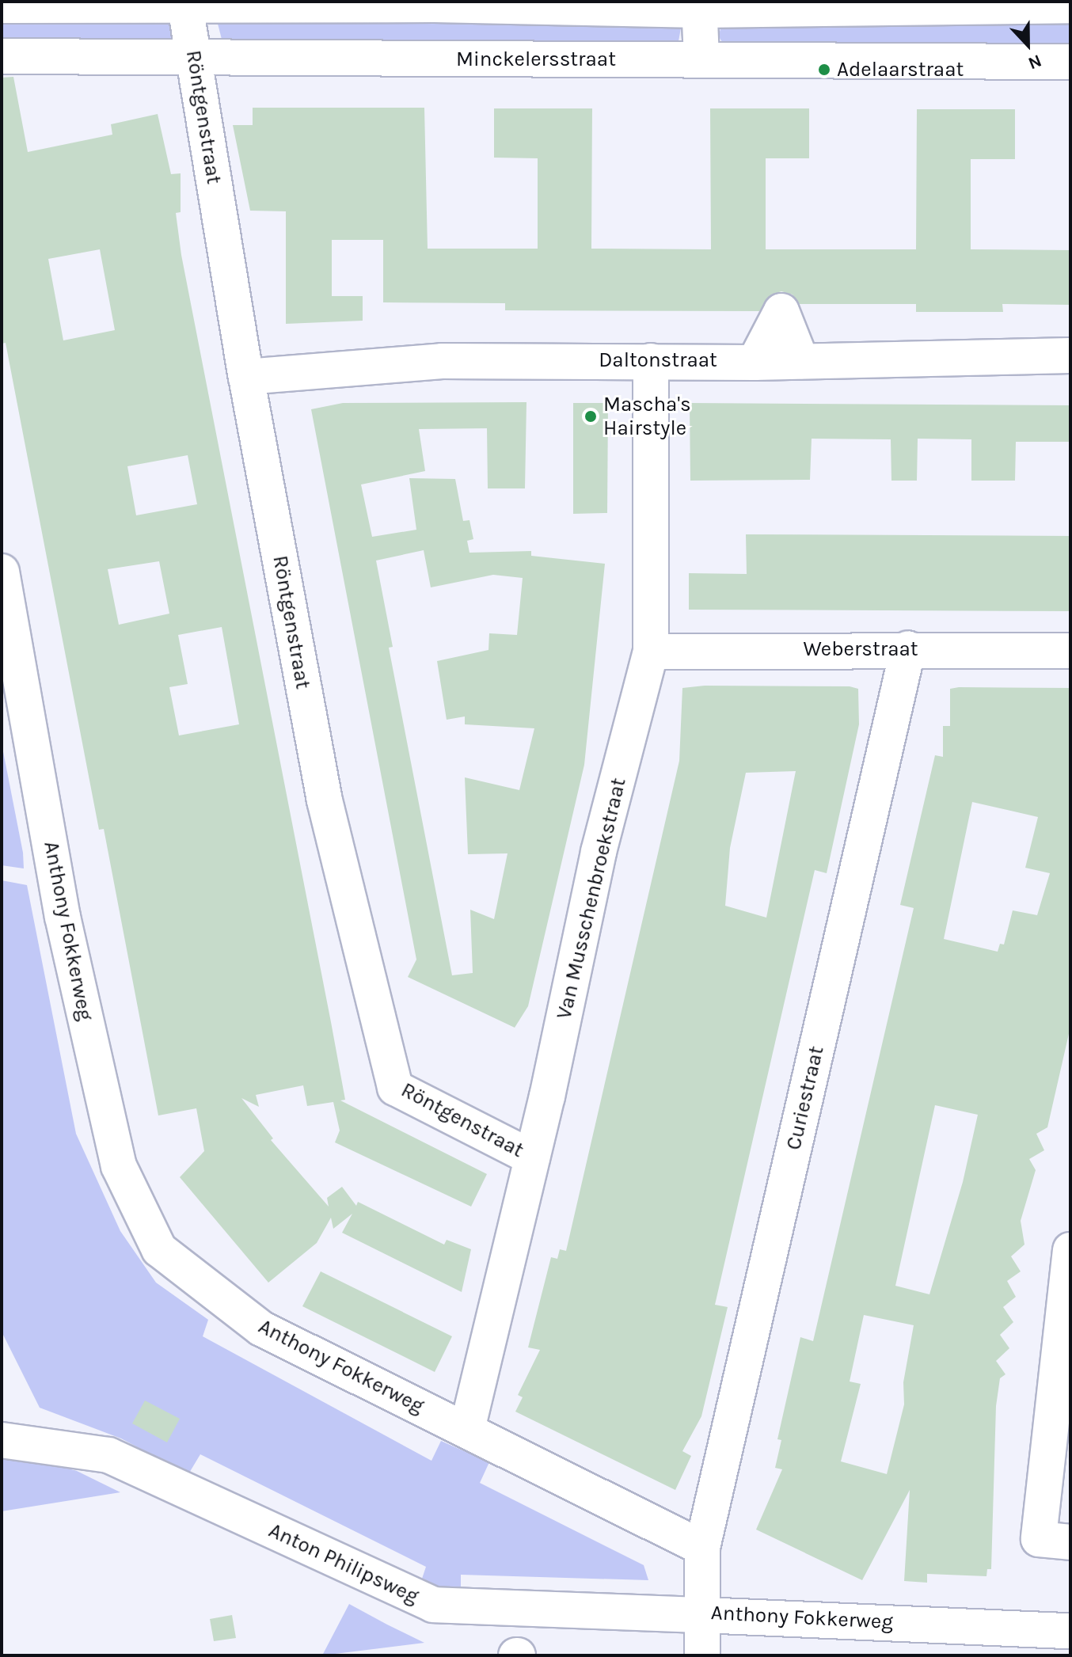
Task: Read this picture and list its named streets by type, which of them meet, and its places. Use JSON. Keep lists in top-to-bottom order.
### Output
{
  "streets": {
    "street": [
      "Minckelersstraat",
      "Röntgenstraat",
      "Daltonstraat",
      "Weberstraat",
      "Van Musschenbroekstraat",
      "Anthony Fokkerweg",
      "Curiestraat",
      "Anton Philipsweg"
    ]
  },
  "crossings": [
    ["Minckelersstraat", "Röntgenstraat"],
    ["Röntgenstraat", "Daltonstraat"],
    ["Röntgenstraat", "Van Musschenbroekstraat"],
    ["Daltonstraat", "Van Musschenbroekstraat"],
    ["Weberstraat", "Van Musschenbroekstraat"],
    ["Weberstraat", "Curiestraat"],
    ["Van Musschenbroekstraat", "Anthony Fokkerweg"],
    ["Anthony Fokkerweg", "Curiestraat"],
    ["Anthony Fokkerweg", "Anton Philipsweg"]
  ],
  "places": ["Adelaarstraat", "Mascha's Hairstyle"],
  "north": "bottom"
}
